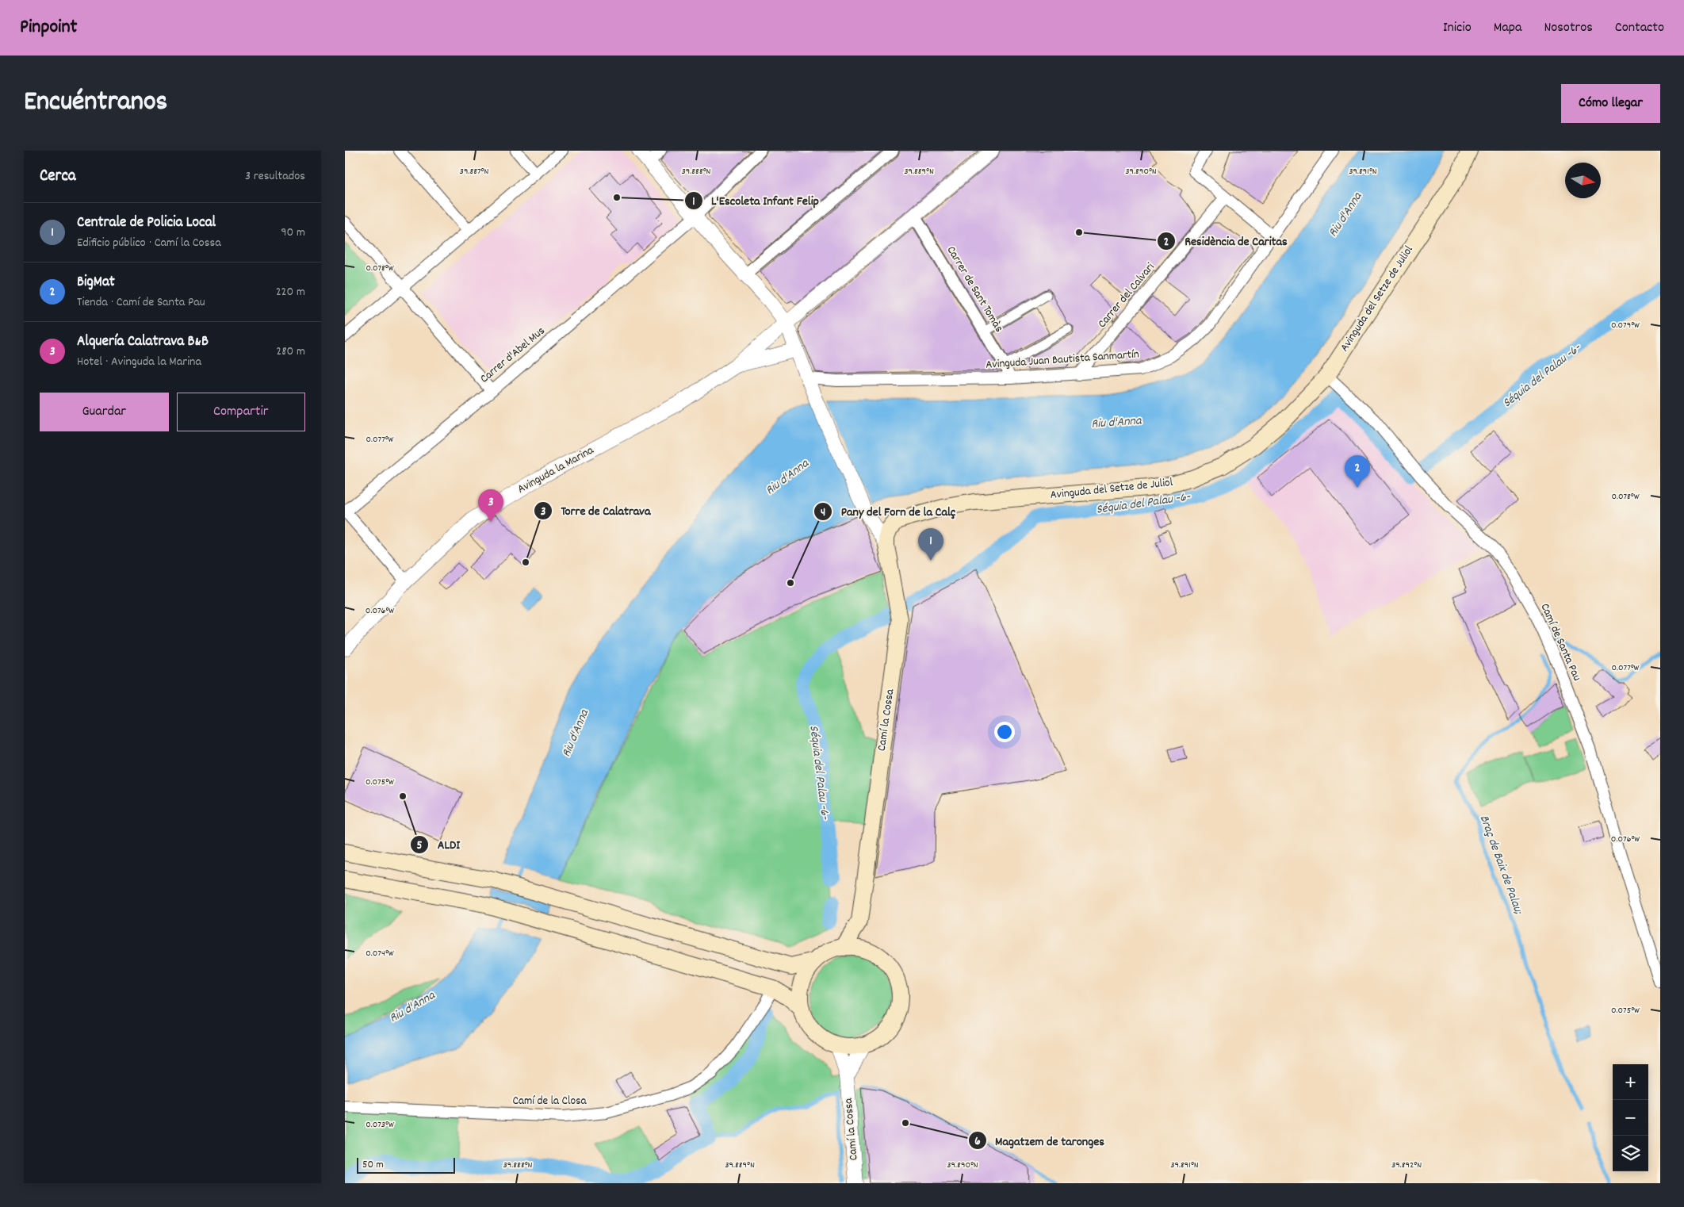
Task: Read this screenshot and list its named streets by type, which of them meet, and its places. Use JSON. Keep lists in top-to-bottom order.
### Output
{
  "streets": {
    "main road": ["Avinguda del Setze de Juliol", "Camí la Cossa"],
    "street": [
      "Carrer de Sant Tomàs",
      "Carrer del Calvari",
      "Carrer d'Abel Mus",
      "Avinguda Juan Bautista Sanmartín",
      "Avinguda la Marina",
      "Camí de Santa Pau",
      "Camí de la Closa"
    ]
  },
  "crossings": [
    ["Carrer de Sant Tomàs", "Avinguda Juan Bautista Sanmartín"],
    ["Carrer del Calvari", "Avinguda Juan Bautista Sanmartín"],
    ["Avinguda del Setze de Juliol", "Camí de Santa Pau"],
    ["Avinguda del Setze de Juliol", "Camí la Cossa"]
  ],
  "water": ["Riu d'Anna", "Séquia del Palau -6-", "Braç de Baix de Palau;"],
  "places": [
    "L'Escoleta Infant Felip",
    "Residència de Caritas",
    "Torre de Calatrava",
    "Pany del Forn de la Calç",
    "ALDI",
    "Magatzem de taronges"
  ],
  "scale_bar": "50 m",
  "north": "right",
  "page": {
    "header": "Pinpoint",
    "nav": [
      "Inicio",
      "Mapa",
      "Nosotros",
      "Contacto"
    ],
    "title": "Encuéntranos",
    "buttons": [
      "Cómo llegar",
      ["Guardar", "Compartir"]
    ],
    "heading": ["Cerca", "3 resultados"],
    "list": [
      {
        "mark": "1",
        "name": "Centrale de Policia Local",
        "note": "Edificio público · Camí la Cossa",
        "value": "90 m"
      },
      {
        "mark": "2",
        "name": "BigMat",
        "note": "Tienda · Camí de Santa Pau",
        "value": "220 m"
      },
      {
        "mark": "3",
        "name": "Alquería Calatrava B&B",
        "note": "Hotel · Avinguda la Marina",
        "value": "280 m"
      }
    ],
    "pins": ["2", "3", "1"],
    "map_buttons": ["+", "−"],
    "scale": "50 m"
  },
  "coordinates": [
    "39.887°N",
    "39.888°N",
    "39.889°N",
    "39.890°N",
    "39.891°N",
    "0.078°W",
    "0.079°W",
    "0.077°W",
    "0.076°W",
    "0.075°W",
    "0.074°W",
    "0.073°W",
    "39.892°N"
  ]
}
